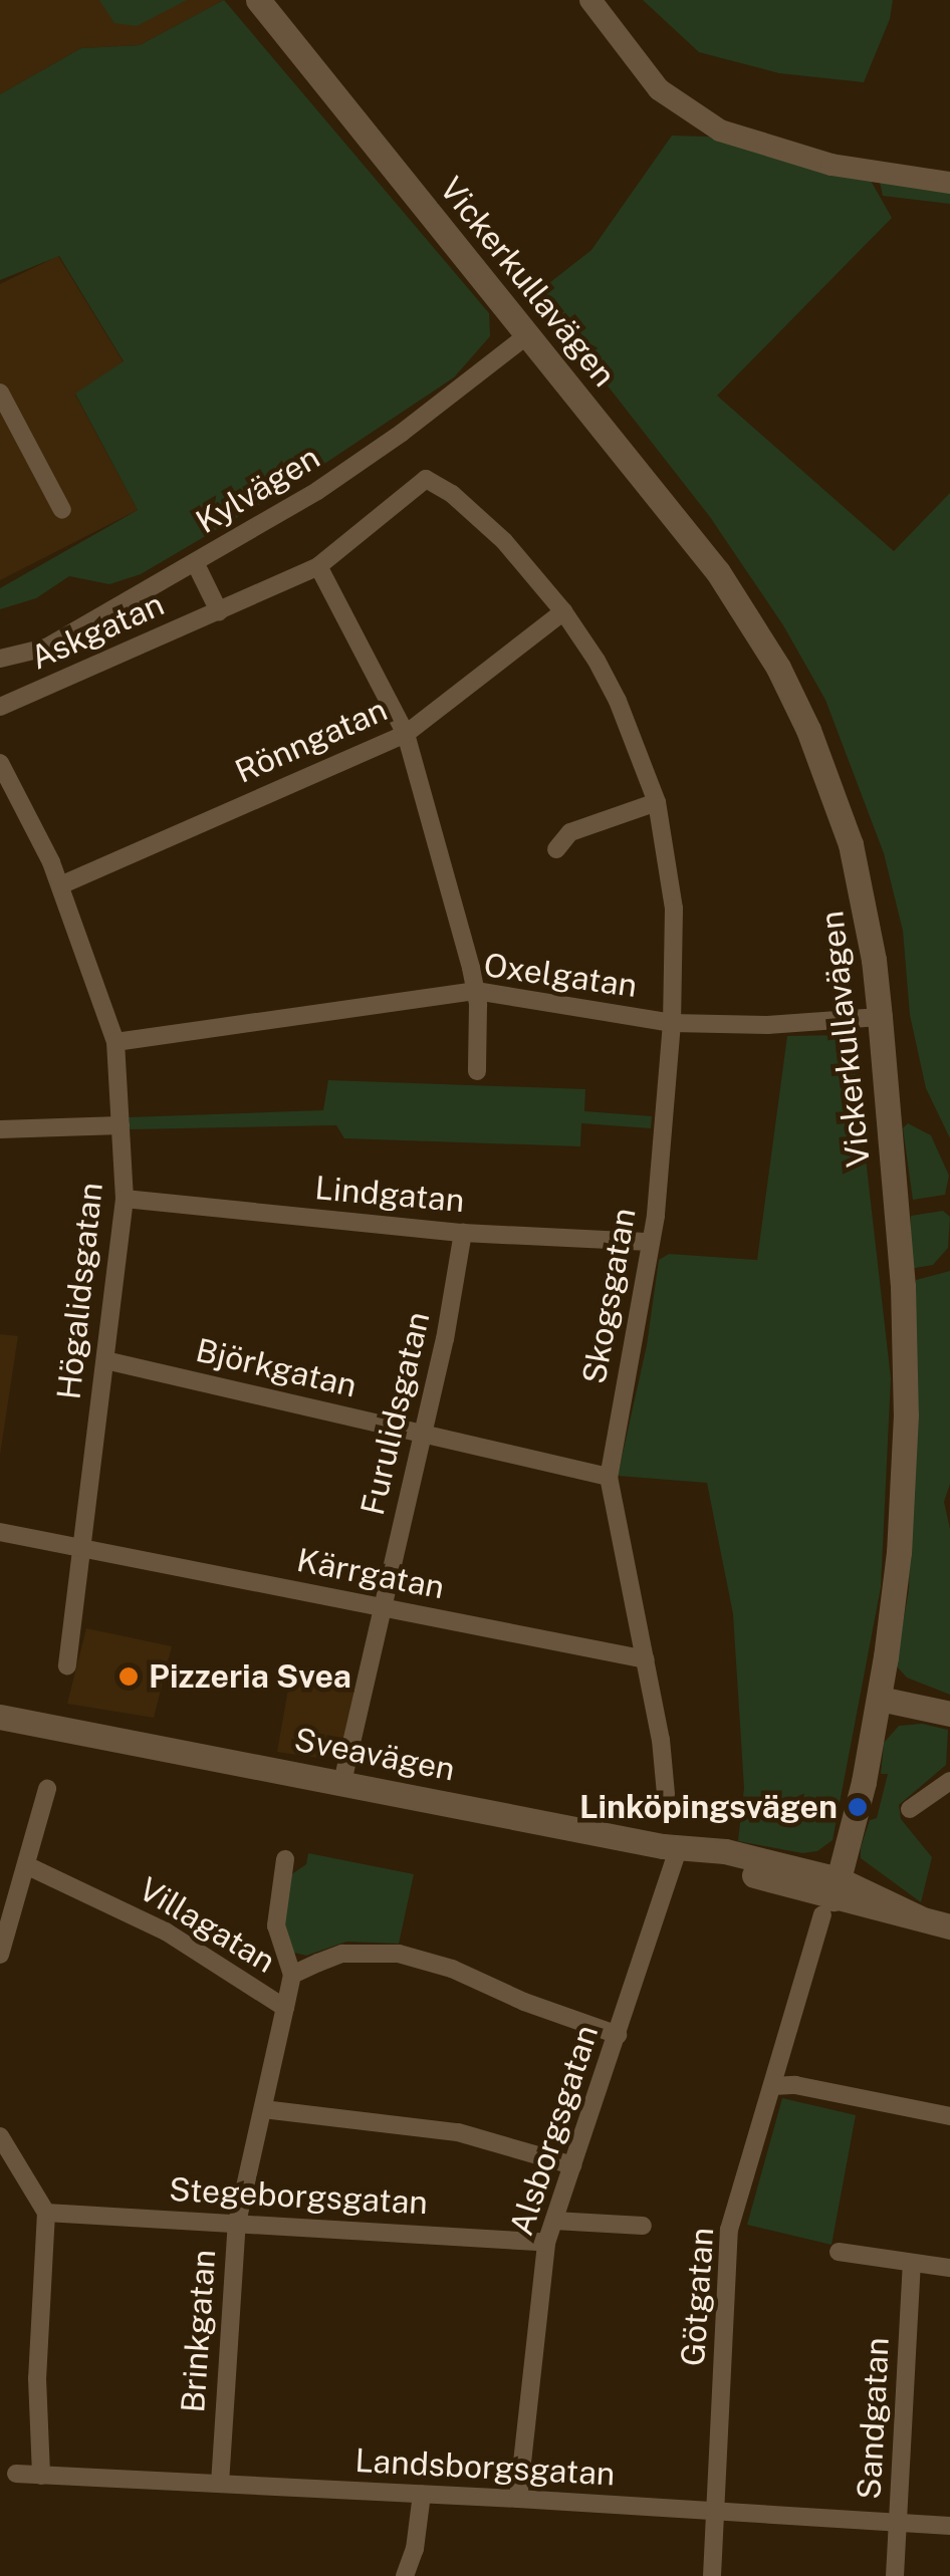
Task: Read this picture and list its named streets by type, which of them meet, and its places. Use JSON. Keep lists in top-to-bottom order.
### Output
{
  "streets": {
    "main road": ["Vickerkullavägen", "Sveavägen"],
    "street": [
      "Kylvägen",
      "Askgatan",
      "Rönngatan",
      "Oxelgatan",
      "Lindgatan",
      "Högalidsgatan",
      "Skogsgatan",
      "Björkgatan",
      "Furulidsgatan",
      "Kärrgatan",
      "Villagatan",
      "Alsborgsgatan",
      "Stegeborgsgatan",
      "Götgatan",
      "Brinkgatan",
      "Sandgatan",
      "Landsborgsgatan"
    ]
  },
  "crossings": [
    ["Vickerkullavägen", "Kylvägen"],
    ["Vickerkullavägen", "Oxelgatan"],
    ["Vickerkullavägen", "Sveavägen"],
    ["Vickerkullavägen", "Götgatan"],
    ["Kylvägen", "Askgatan"],
    ["Askgatan", "Skogsgatan"],
    ["Rönngatan", "Högalidsgatan"],
    ["Rönngatan", "Skogsgatan"],
    ["Oxelgatan", "Högalidsgatan"],
    ["Oxelgatan", "Skogsgatan"],
    ["Lindgatan", "Högalidsgatan"],
    ["Lindgatan", "Skogsgatan"],
    ["Lindgatan", "Furulidsgatan"],
    ["Högalidsgatan", "Björkgatan"],
    ["Högalidsgatan", "Kärrgatan"],
    ["Skogsgatan", "Björkgatan"],
    ["Skogsgatan", "Kärrgatan"],
    ["Björkgatan", "Furulidsgatan"],
    ["Furulidsgatan", "Kärrgatan"],
    ["Furulidsgatan", "Sveavägen"],
    ["Sveavägen", "Alsborgsgatan"],
    ["Sveavägen", "Götgatan"],
    ["Villagatan", "Alsborgsgatan"],
    ["Villagatan", "Brinkgatan"],
    ["Alsborgsgatan", "Stegeborgsgatan"],
    ["Alsborgsgatan", "Landsborgsgatan"],
    ["Stegeborgsgatan", "Brinkgatan"],
    ["Götgatan", "Landsborgsgatan"],
    ["Brinkgatan", "Landsborgsgatan"],
    ["Sandgatan", "Landsborgsgatan"]
  ],
  "places": ["Pizzeria Svea", "Linköpingsvägen"]
}
